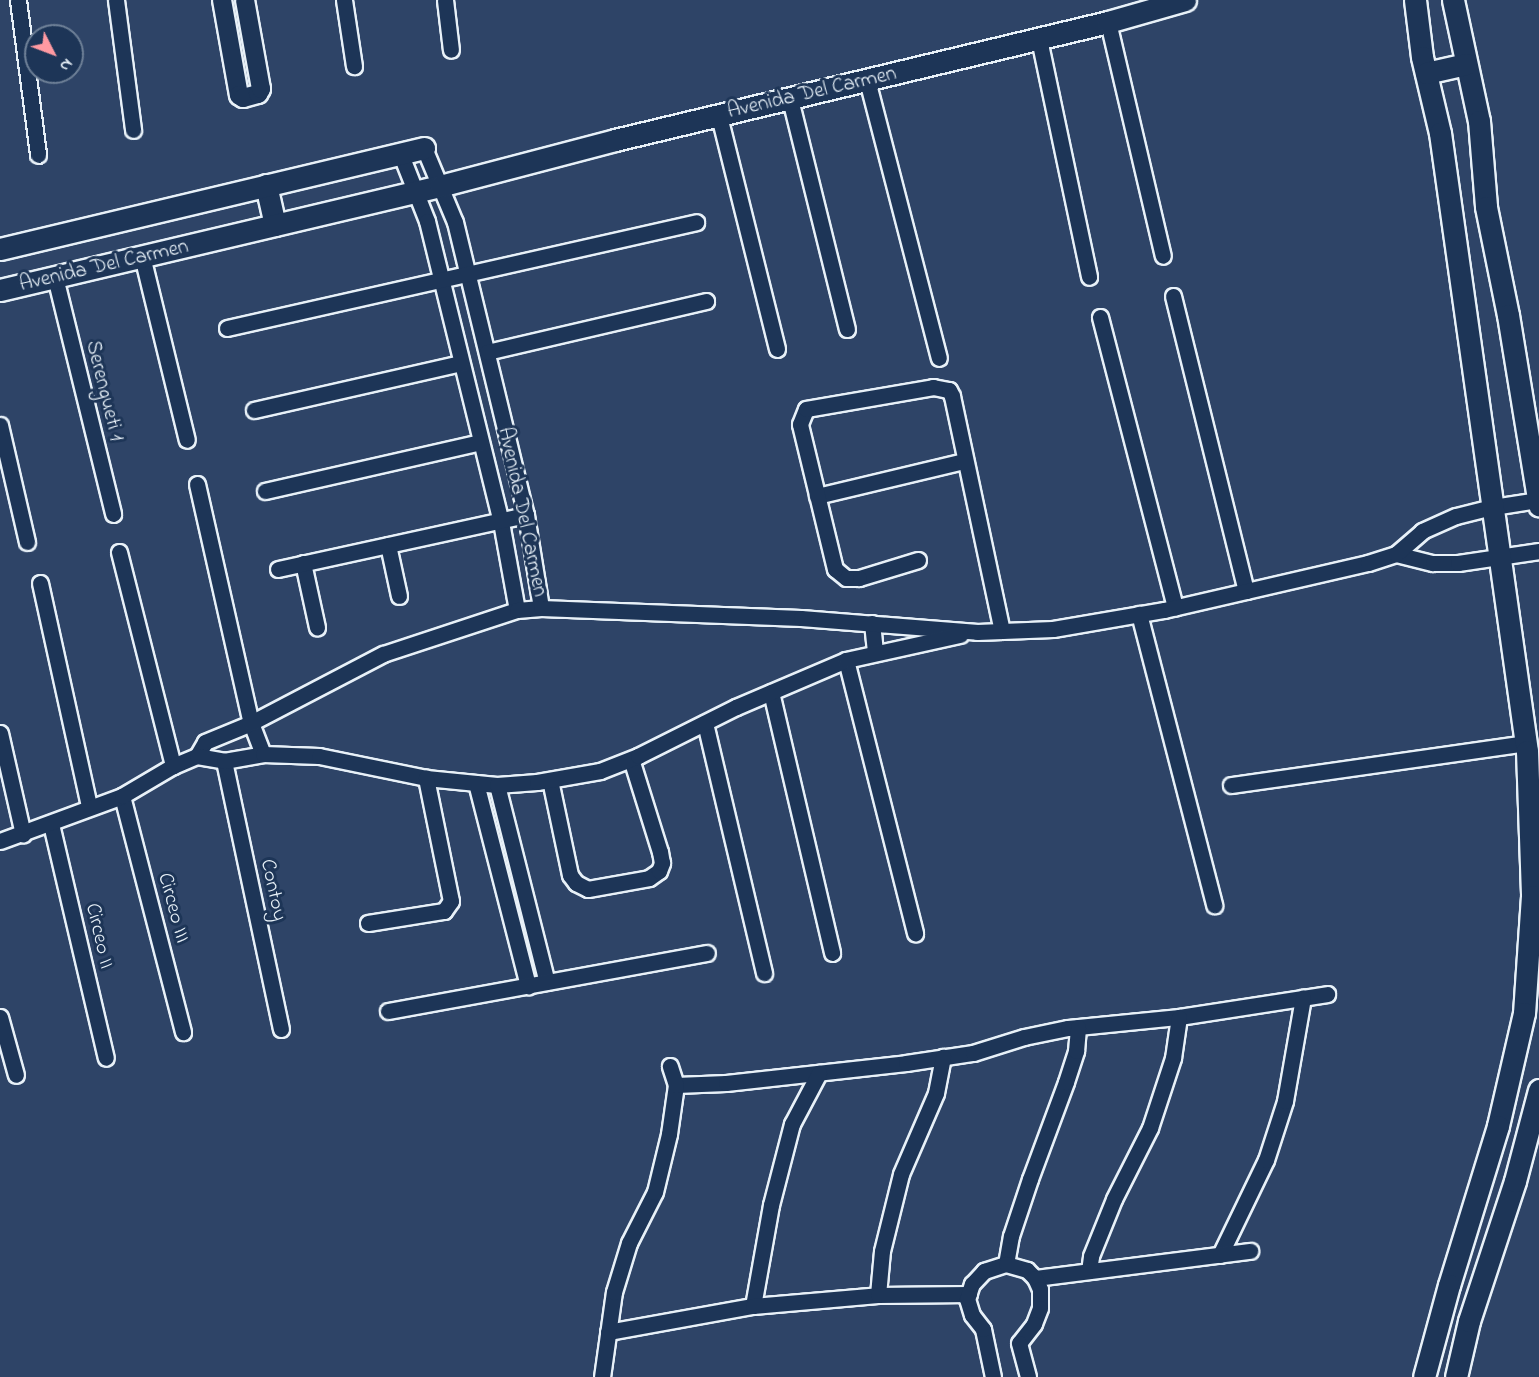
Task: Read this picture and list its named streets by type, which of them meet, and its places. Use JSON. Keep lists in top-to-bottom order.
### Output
{
  "streets": {
    "main road": ["Avenida Del Carmen"],
    "street": [
      "Serengueti 1",
      "Contoy",
      "Circeo III",
      "Circeo II"
    ]
  },
  "crossings": [
    ["Avenida Del Carmen", "Serengueti 1"]
  ],
  "north": "bottom right"
}
